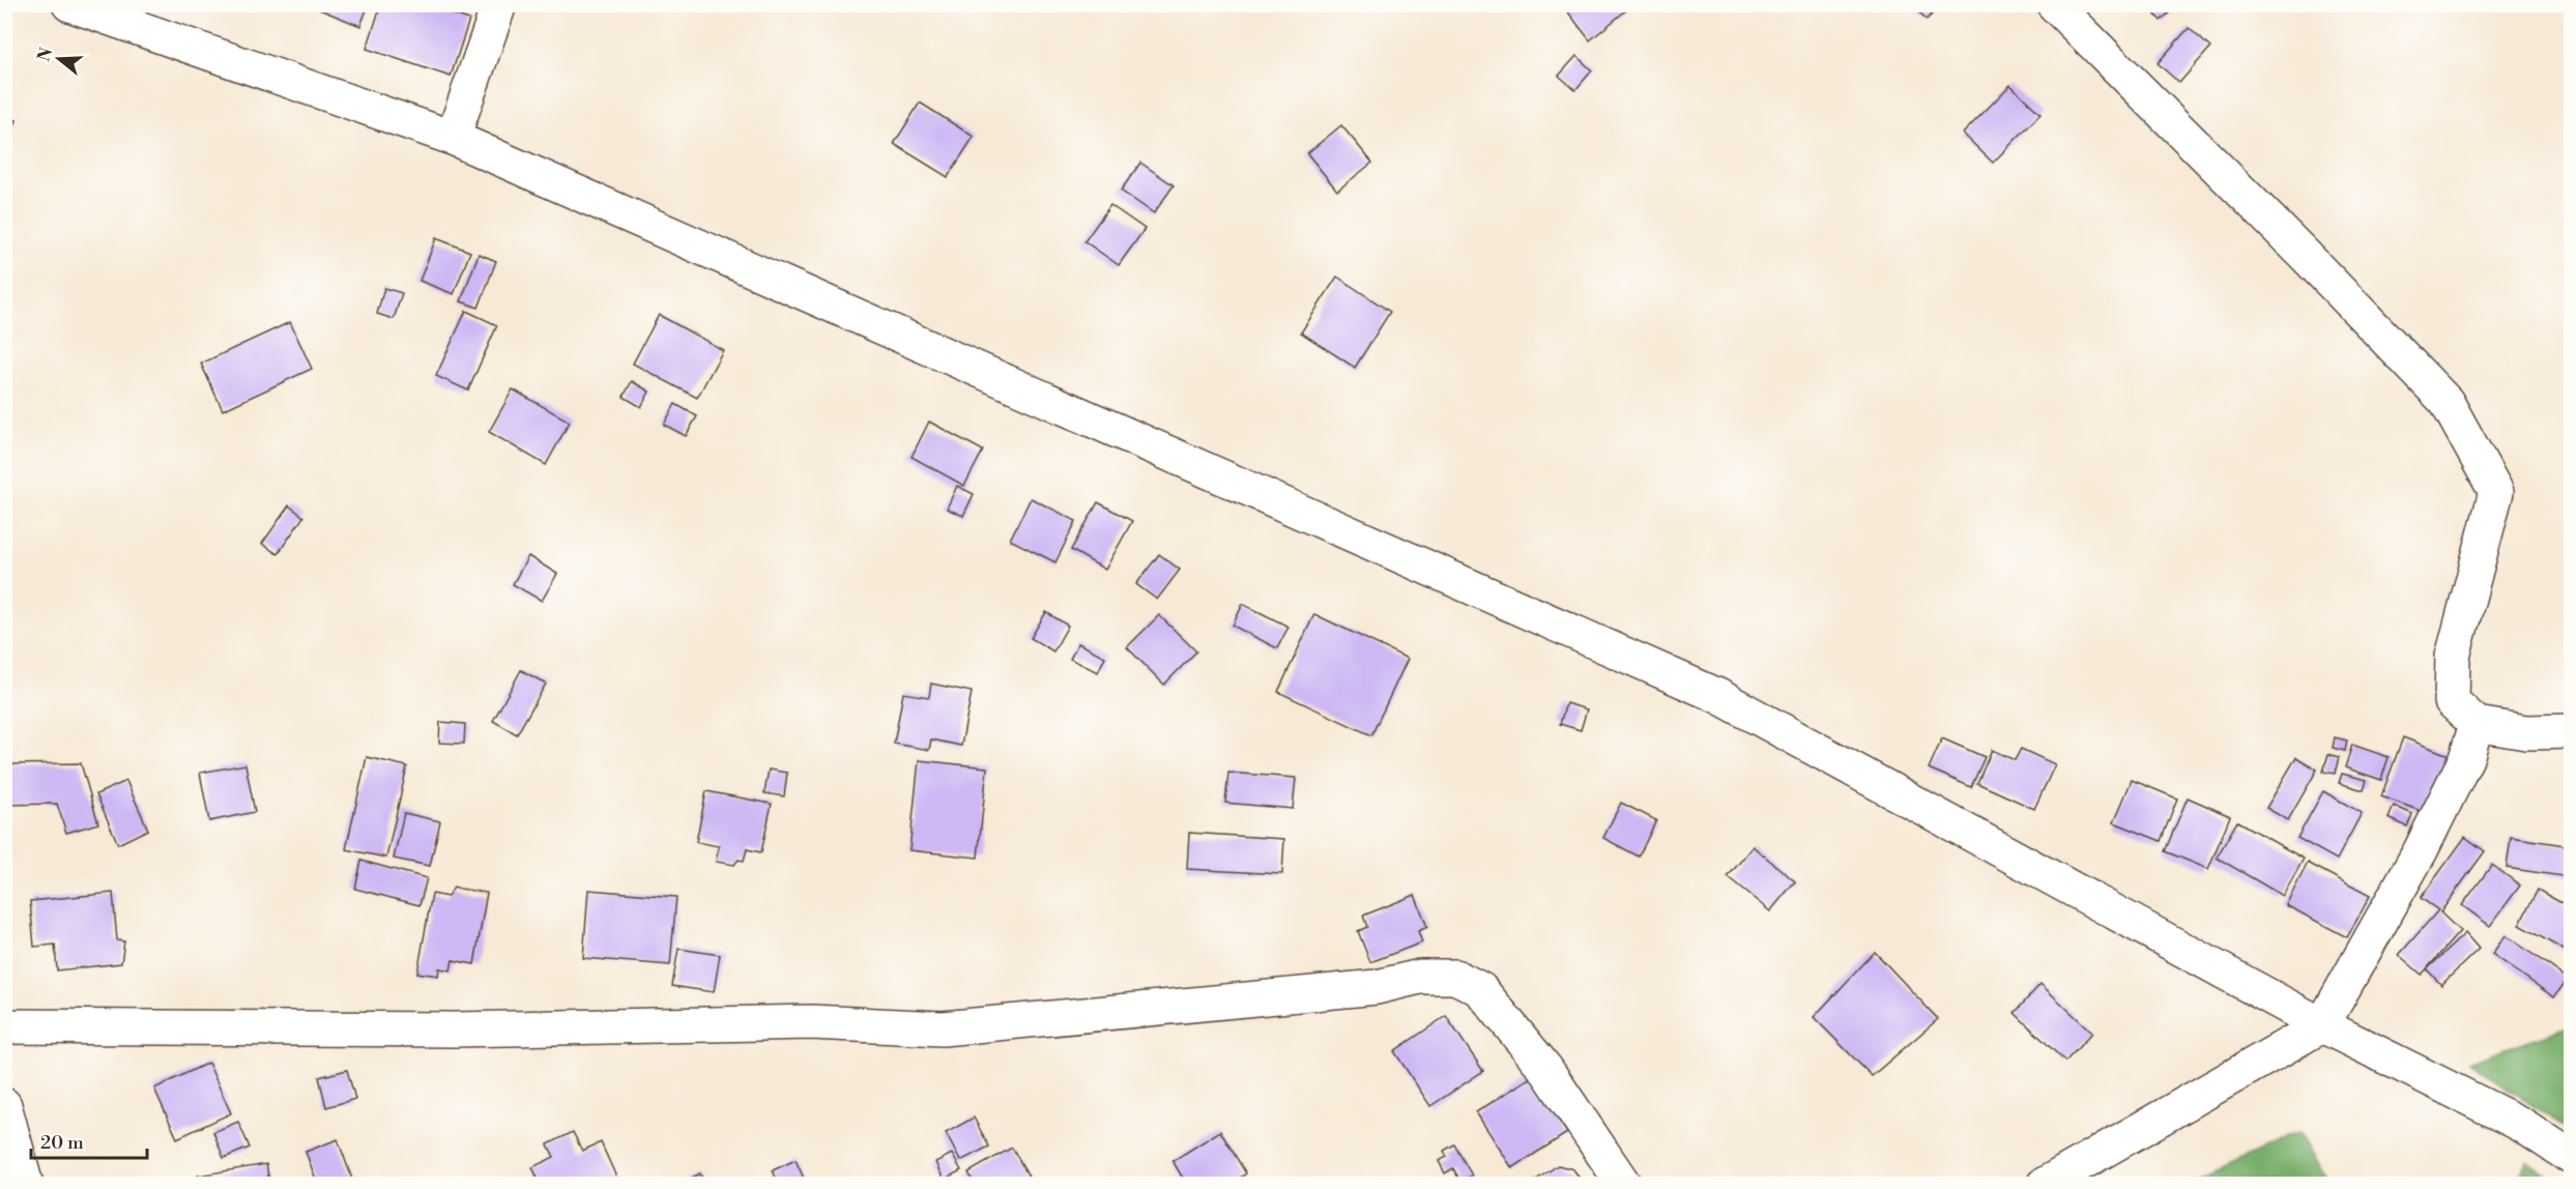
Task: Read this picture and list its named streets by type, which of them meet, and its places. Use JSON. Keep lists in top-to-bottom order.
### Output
{
  "scale_bar": "20 m",
  "north": "left"
}
